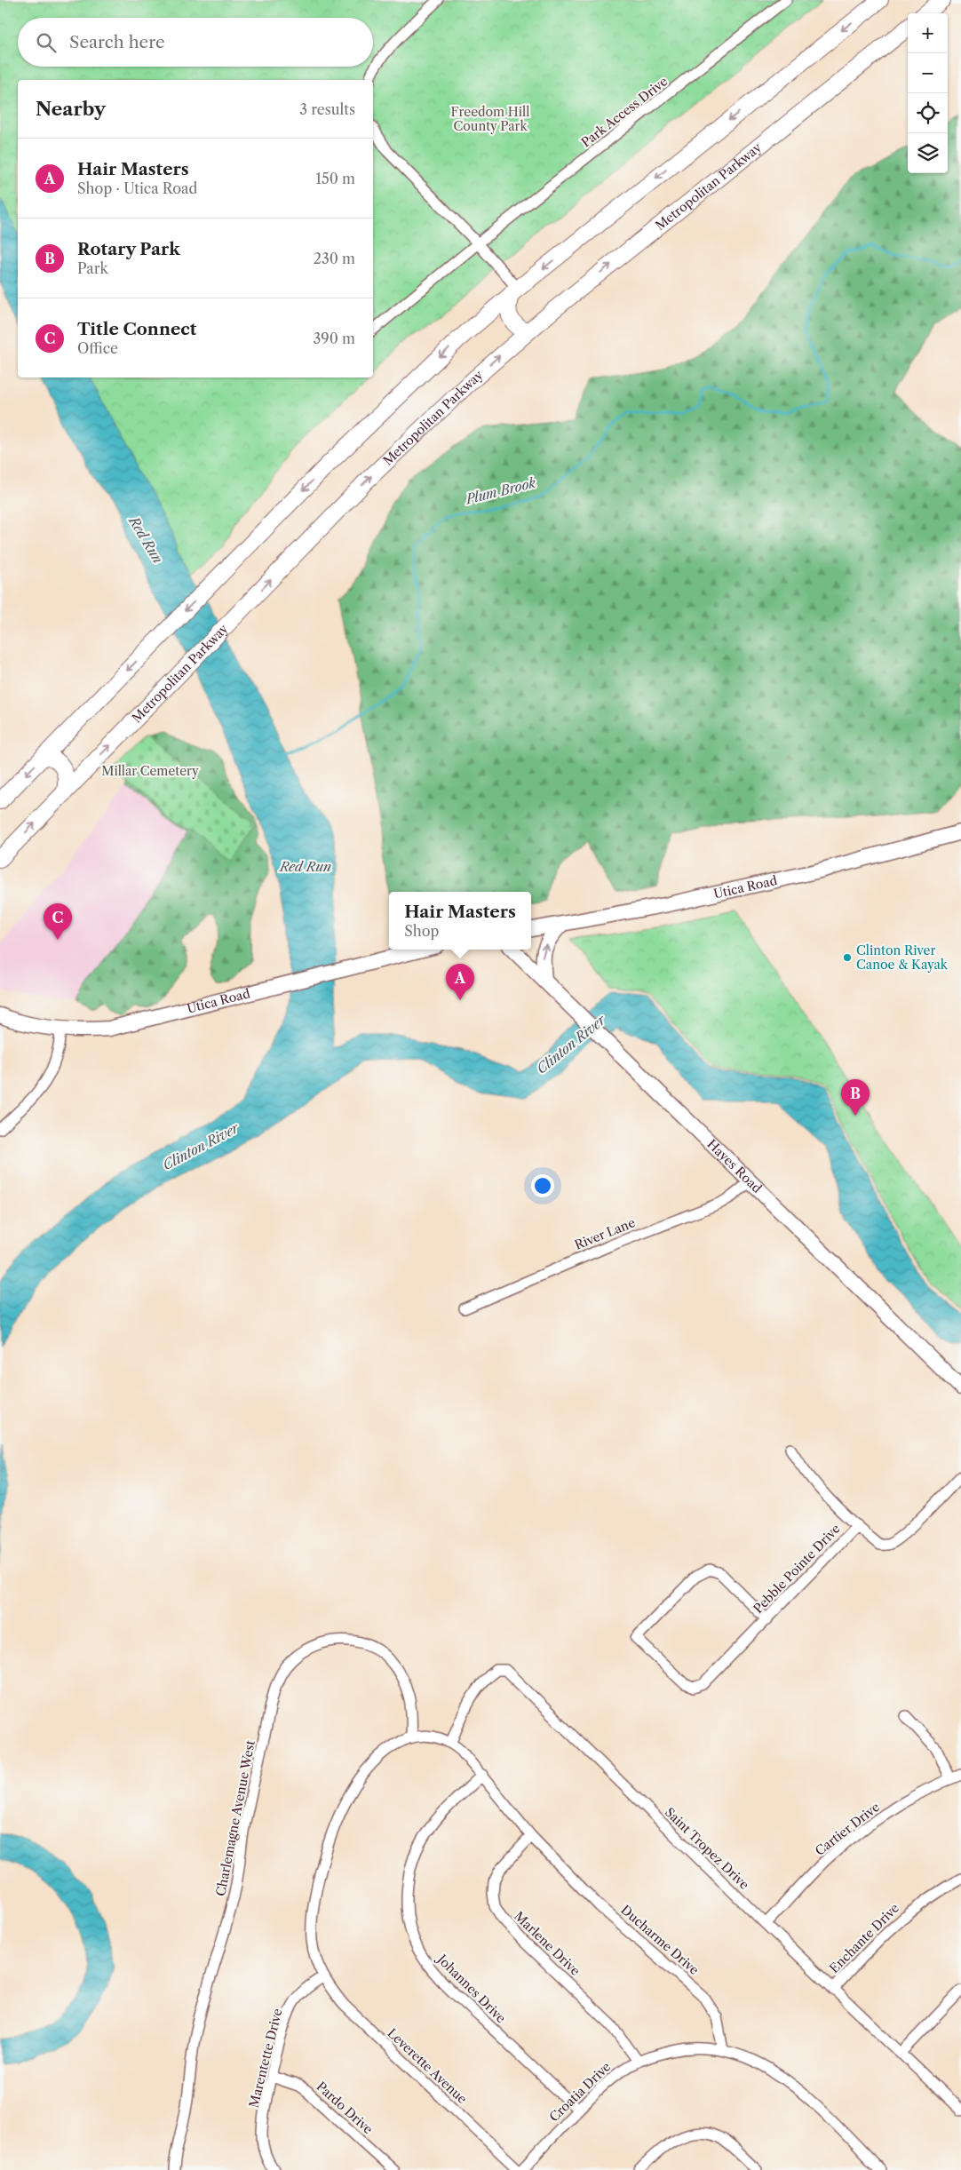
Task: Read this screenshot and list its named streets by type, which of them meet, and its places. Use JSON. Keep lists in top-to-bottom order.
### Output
{
  "streets": {
    "main road": ["Metropolitan Parkway"],
    "street": [
      "Park Access Drive",
      "Utica Road",
      "Hayes Road",
      "River Lane",
      "Pebble Pointe Drive",
      "Charlemagne Avenue West",
      "Cartier Drive",
      "Saint Tropez Drive",
      "Enchante Drive",
      "Ducharme Drive",
      "Marlene Drive",
      "Johannes Drive",
      "Marentette Drive",
      "Leverette Avenue",
      "Croatia Drive",
      "Pardo Drive"
    ]
  },
  "crossings": [
    ["Hayes Road", "River Lane"],
    ["Charlemagne Avenue West", "Ducharme Drive"],
    ["Cartier Drive", "Saint Tropez Drive"],
    ["Saint Tropez Drive", "Enchante Drive"],
    ["Saint Tropez Drive", "Ducharme Drive"],
    ["Ducharme Drive", "Marlene Drive"],
    ["Ducharme Drive", "Johannes Drive"],
    ["Ducharme Drive", "Croatia Drive"],
    ["Marlene Drive", "Croatia Drive"],
    ["Johannes Drive", "Croatia Drive"],
    ["Marentette Drive", "Leverette Avenue"],
    ["Marentette Drive", "Pardo Drive"],
    ["Leverette Avenue", "Croatia Drive"]
  ],
  "water": ["Plum Brook", "Red Run", "Clinton River"],
  "parks": ["Freedom Hill County Park", "Millar Cemetery"],
  "places": ["Clinton River Canoe & Kayak"],
  "page": {
    "map_buttons": ["+", "−"],
    "search": "Search here",
    "heading": ["Nearby", "3 results"],
    "list": [
      {
        "mark": "A",
        "name": "Hair Masters",
        "note": "Shop · Utica Road",
        "value": "150 m"
      },
      {
        "mark": "B",
        "name": "Rotary Park",
        "note": "Park",
        "value": "230 m"
      },
      {
        "mark": "C",
        "name": "Title Connect",
        "note": "Office",
        "value": "390 m"
      }
    ],
    "popup": ["Hair Masters", "Shop"],
    "pins": ["C", "A", "B"]
  }
}
